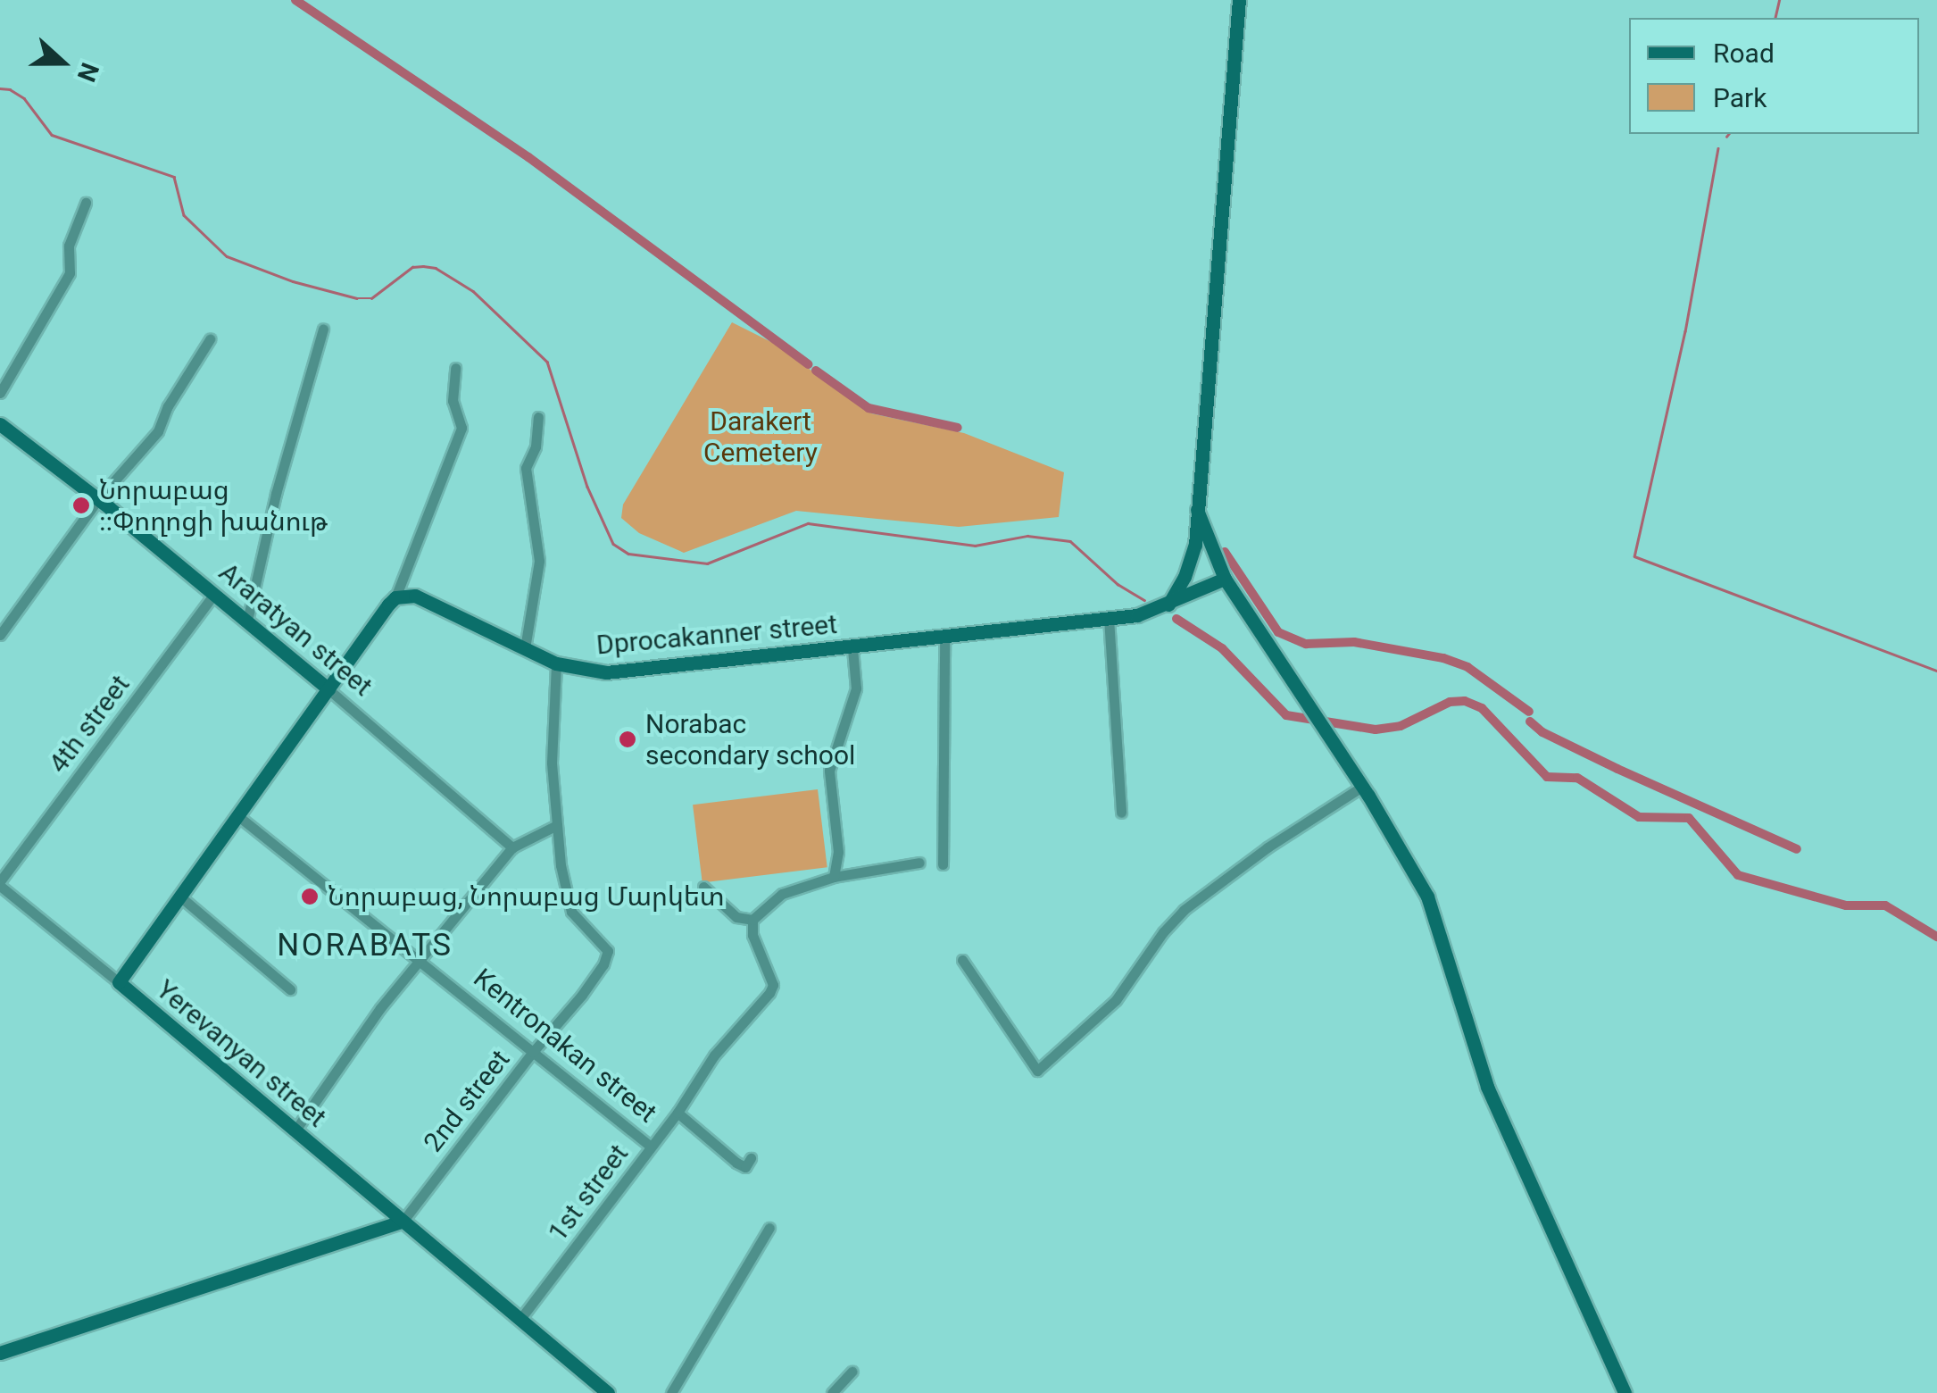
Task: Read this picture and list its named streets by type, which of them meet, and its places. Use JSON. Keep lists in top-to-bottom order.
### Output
{
  "streets": {
    "main road": ["Araratyan street", "Dprocakanner street", "Yerevanyan street"],
    "street": [
      "4th street",
      "Kentronakan street",
      "2nd street",
      "1st street"
    ]
  },
  "crossings": [
    ["Araratyan street", "4th street"],
    ["Araratyan street", "Yerevanyan street"],
    ["Dprocakanner street", "2nd street"],
    ["Kentronakan street", "Yerevanyan street"],
    ["Kentronakan street", "2nd street"],
    ["Kentronakan street", "1st street"],
    ["Yerevanyan street", "2nd street"],
    ["Yerevanyan street", "1st street"]
  ],
  "districts": ["NORABATS"],
  "parks": ["Darakert Cemetery"],
  "places": ["Նորաբաց ։։Փողոցի խանութ", "Norabac secondary school", "Նորաբաց, Նորաբաց Մարկետ"],
  "legend": ["Road", "Park"],
  "north": "right"
}
